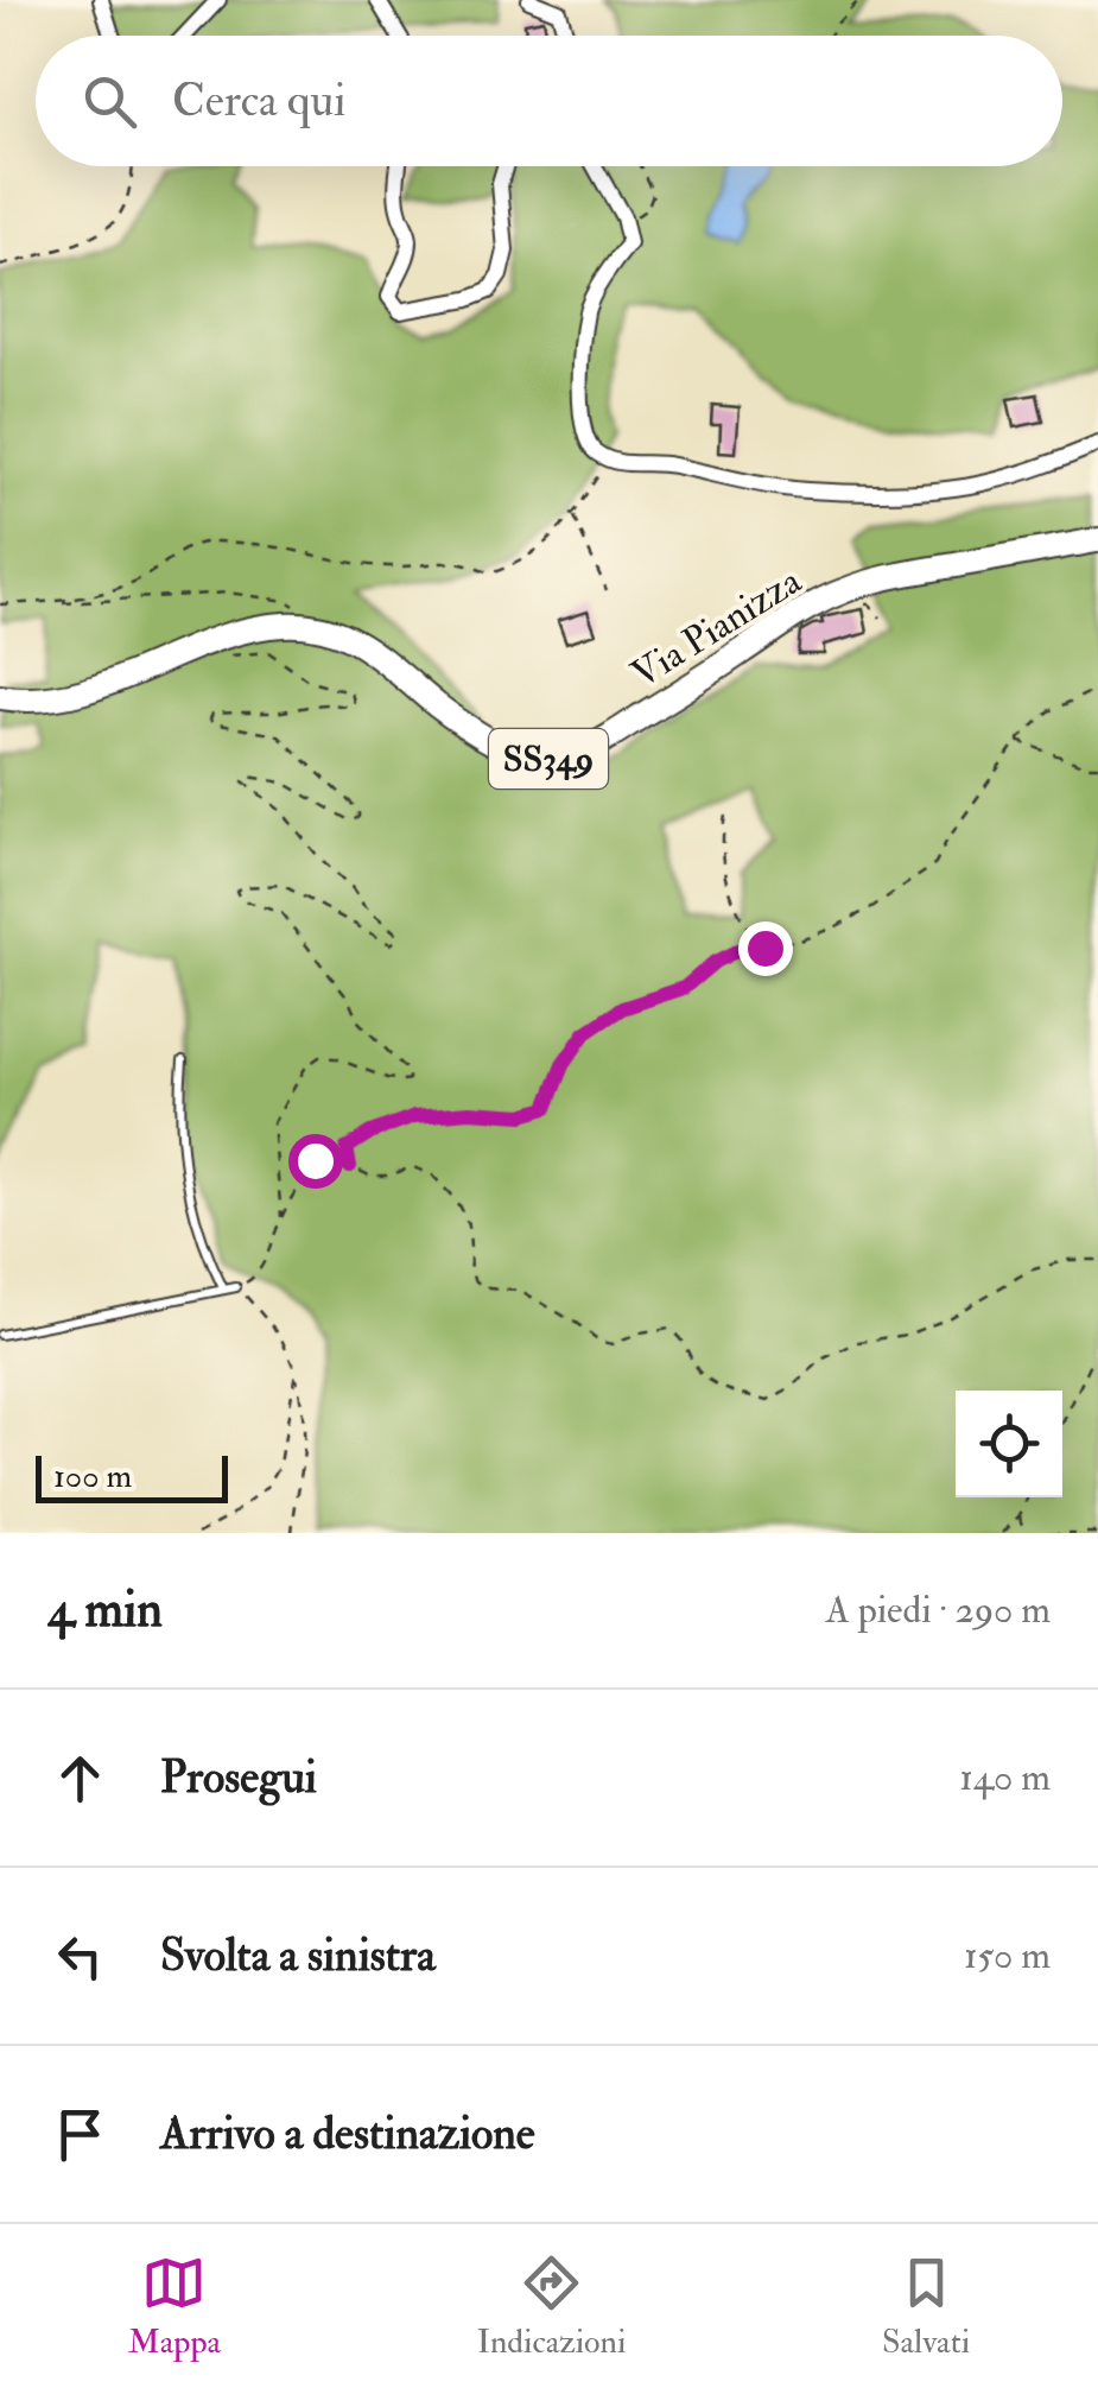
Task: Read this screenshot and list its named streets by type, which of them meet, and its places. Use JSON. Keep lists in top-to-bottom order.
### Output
{
  "streets": {
    "main road": ["Via Pianizza", "SS349"]
  },
  "scale_bar": "100 m",
  "page": {
    "search": "Cerca qui",
    "scale": "100 m",
    "heading": ["4 min", "A piedi · 290 m"],
    "list": [
      ["Prosegui", "140 m"],
      ["Svolta a sinistra", "150 m"],
      "Arrivo a destinazione"
    ],
    "nav": ["Mappa", "Indicazioni", "Salvati"]
  }
}
